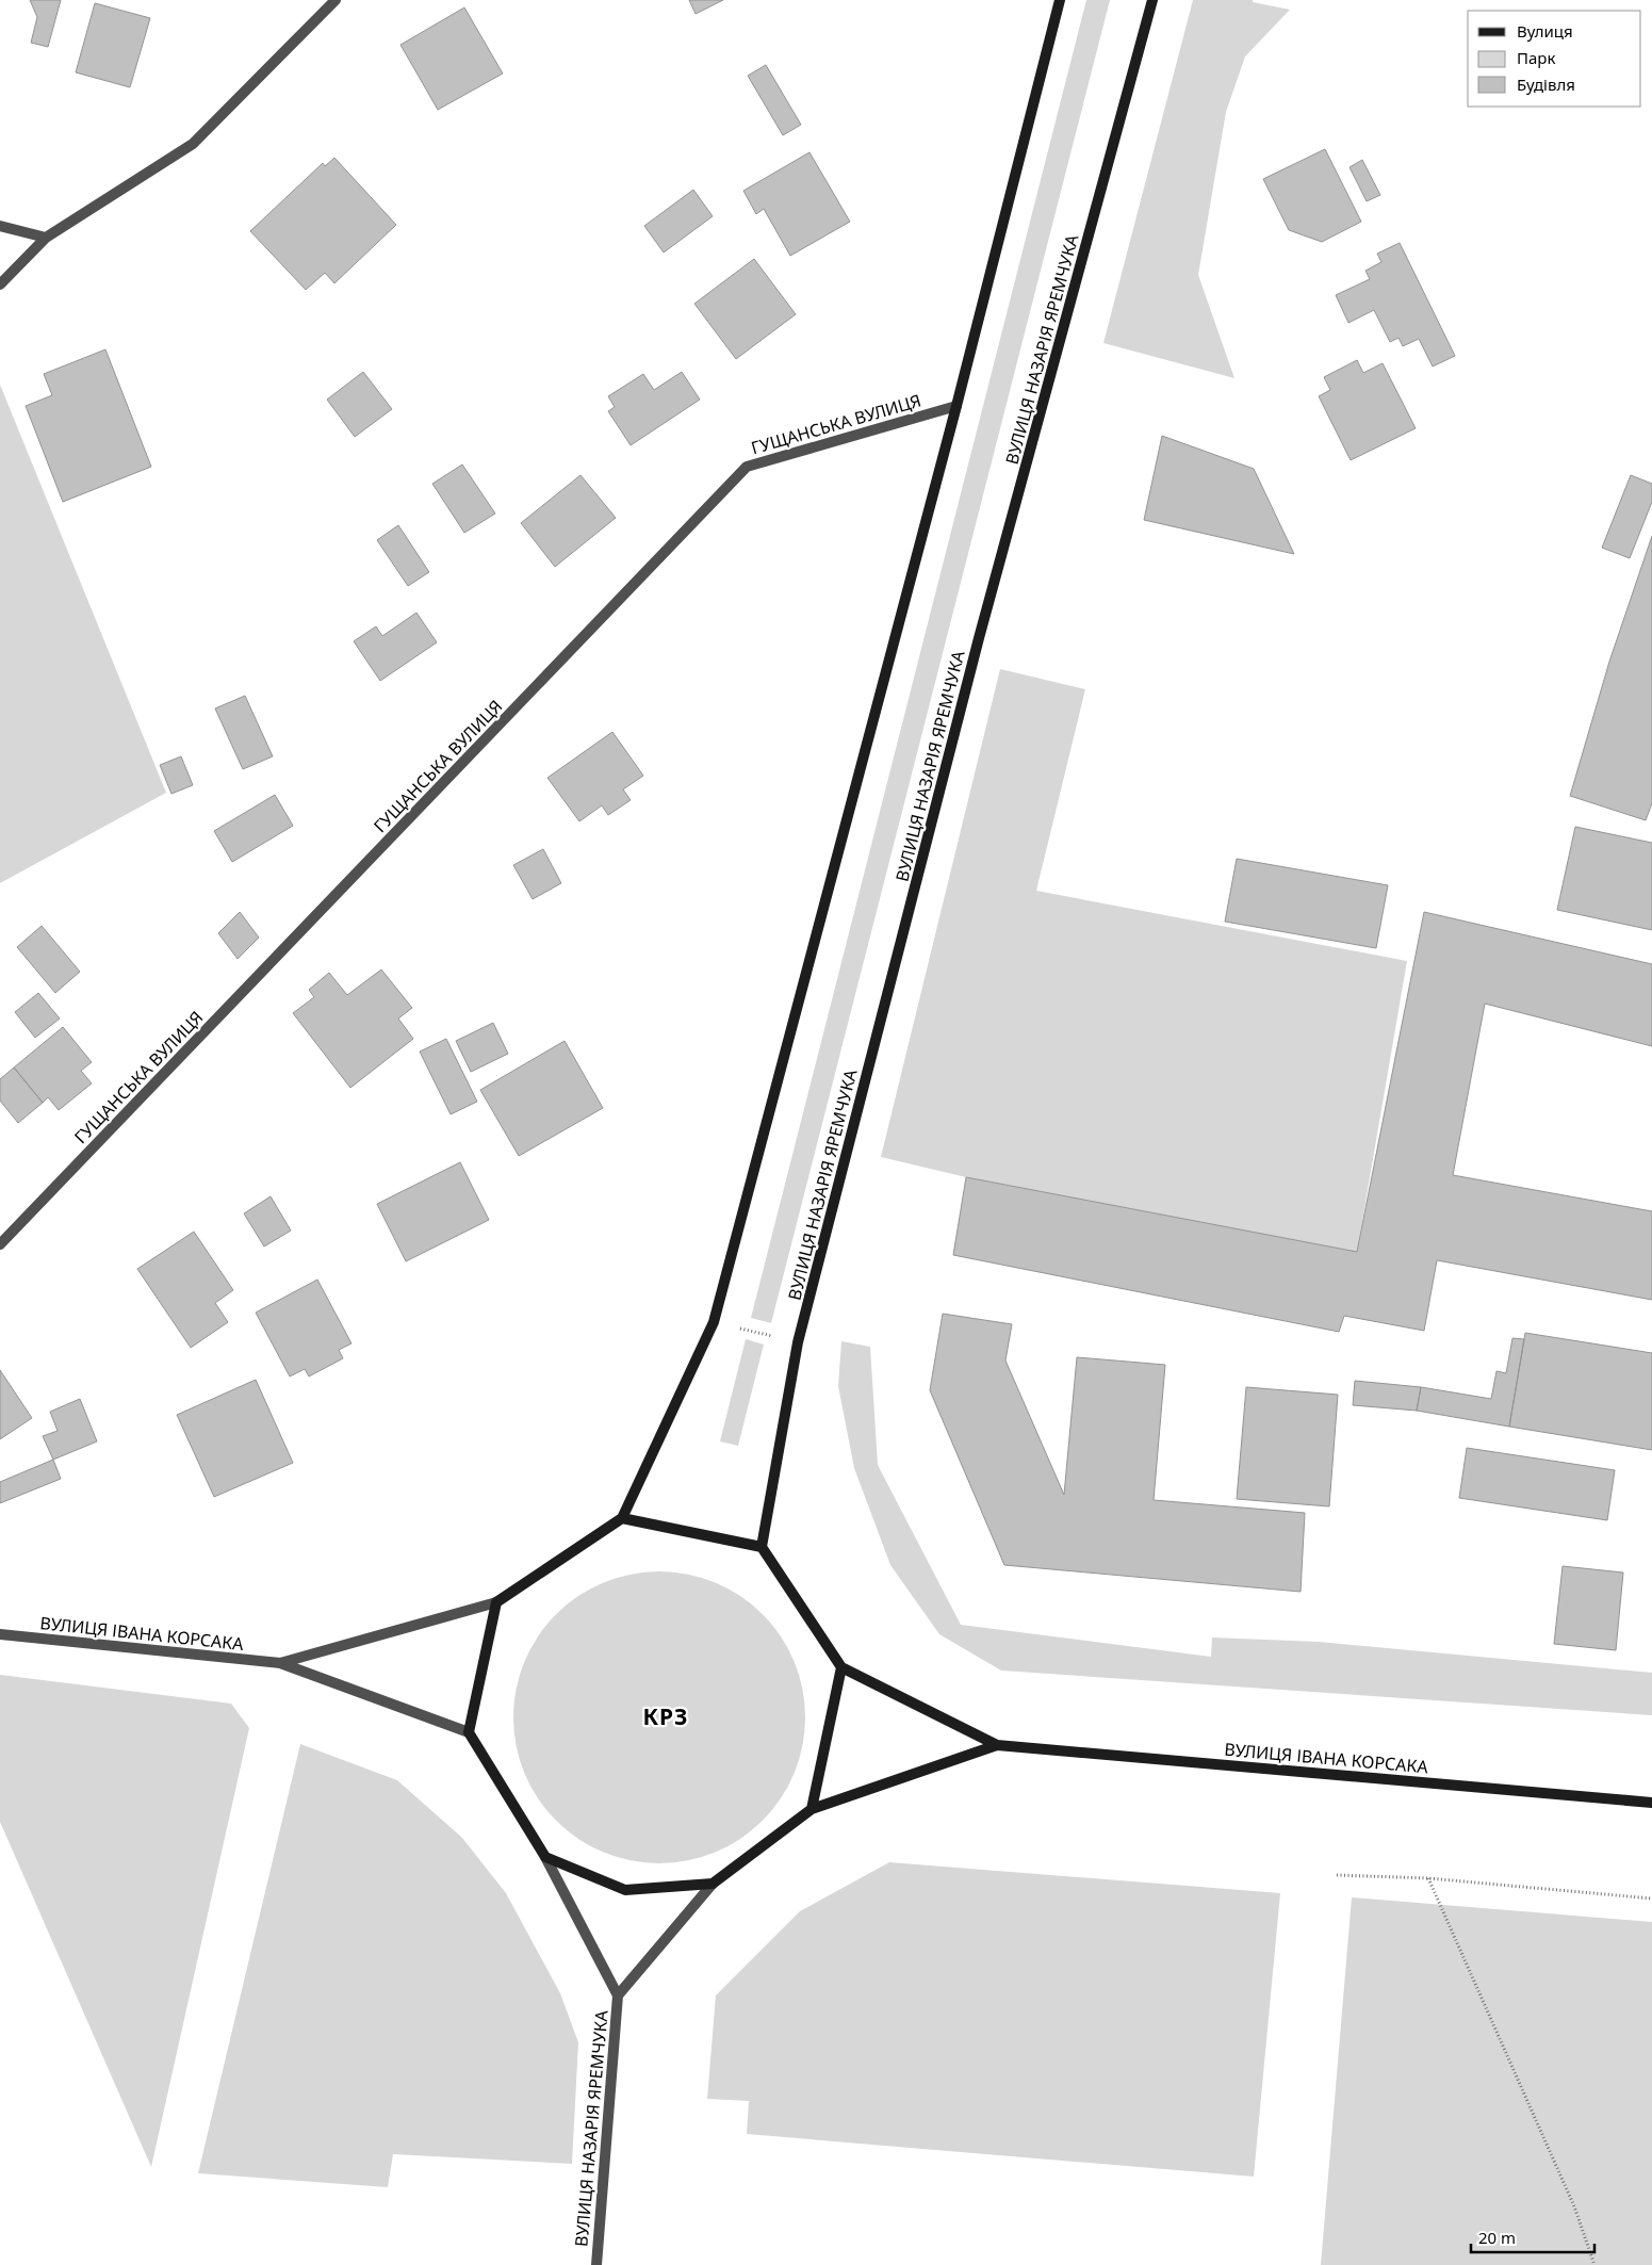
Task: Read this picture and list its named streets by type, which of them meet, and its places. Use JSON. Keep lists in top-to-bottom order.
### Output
{
  "streets": {
    "street": ["ВУЛИЦЯ НАЗАРІЯ ЯРЕМЧУКА", "ГУЩАНСЬКА ВУЛИЦЯ", "ВУЛИЦЯ ІВАНА КОРСАКА"]
  },
  "districts": ["КРЗ"],
  "legend": ["Вулиця", "Парк", "Будівля"],
  "scale_bar": "20 m"
}
